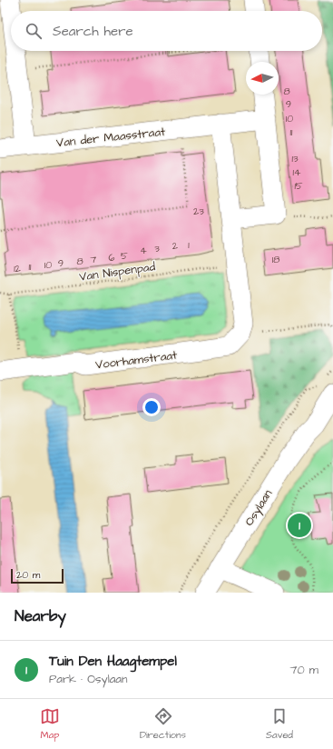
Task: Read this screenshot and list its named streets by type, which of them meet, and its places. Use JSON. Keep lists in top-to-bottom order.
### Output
{
  "streets": {
    "street": ["Van der Maasstraat", "Voorhamstraat", "Osylaan"],
    "path": ["Van Nispenpad"]
  },
  "house_numbers": [
    "8",
    "9",
    "10",
    "11",
    "13",
    "14",
    "15",
    "23",
    "1",
    "2",
    "3",
    "4",
    "5",
    "6",
    "7",
    "18",
    "8",
    "9",
    "10",
    "11",
    "12"
  ],
  "scale_bar": "20 m",
  "north": "left",
  "page": {
    "search": "Search here",
    "pins": "1",
    "scale": "20 m",
    "heading": "Nearby",
    "list": [
      {
        "mark": "1",
        "name": "Tuin Den Haagtempel",
        "note": "Park · Osylaan",
        "value": "70 m"
      }
    ],
    "nav": ["Map", "Directions", "Saved"]
  }
}
